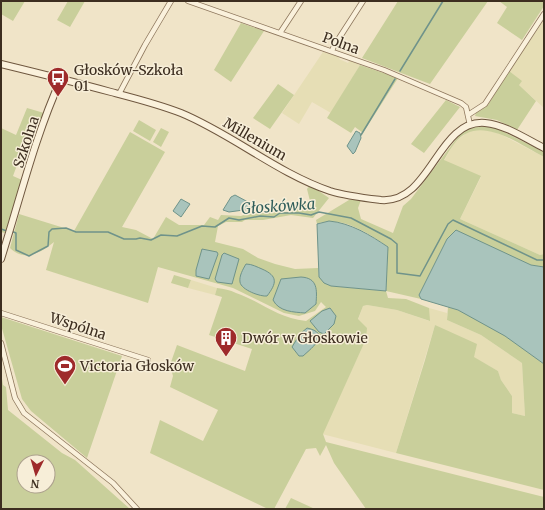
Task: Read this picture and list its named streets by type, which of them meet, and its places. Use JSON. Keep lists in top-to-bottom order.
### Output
{
  "streets": {
    "street": [
      "Polna",
      "Millenium",
      "Szkolna",
      "Wspólna"
    ]
  },
  "crossings": [
    ["Polna", "Millenium"],
    ["Millenium", "Szkolna"]
  ],
  "water": ["Głoskówka"],
  "places": {
    "bus stop": ["Głosków-Szkoła 01"],
    "building": ["Dwór w Głoskowie"],
    "sports": ["Victoria Głosków"]
  },
  "north": "bottom"
}
